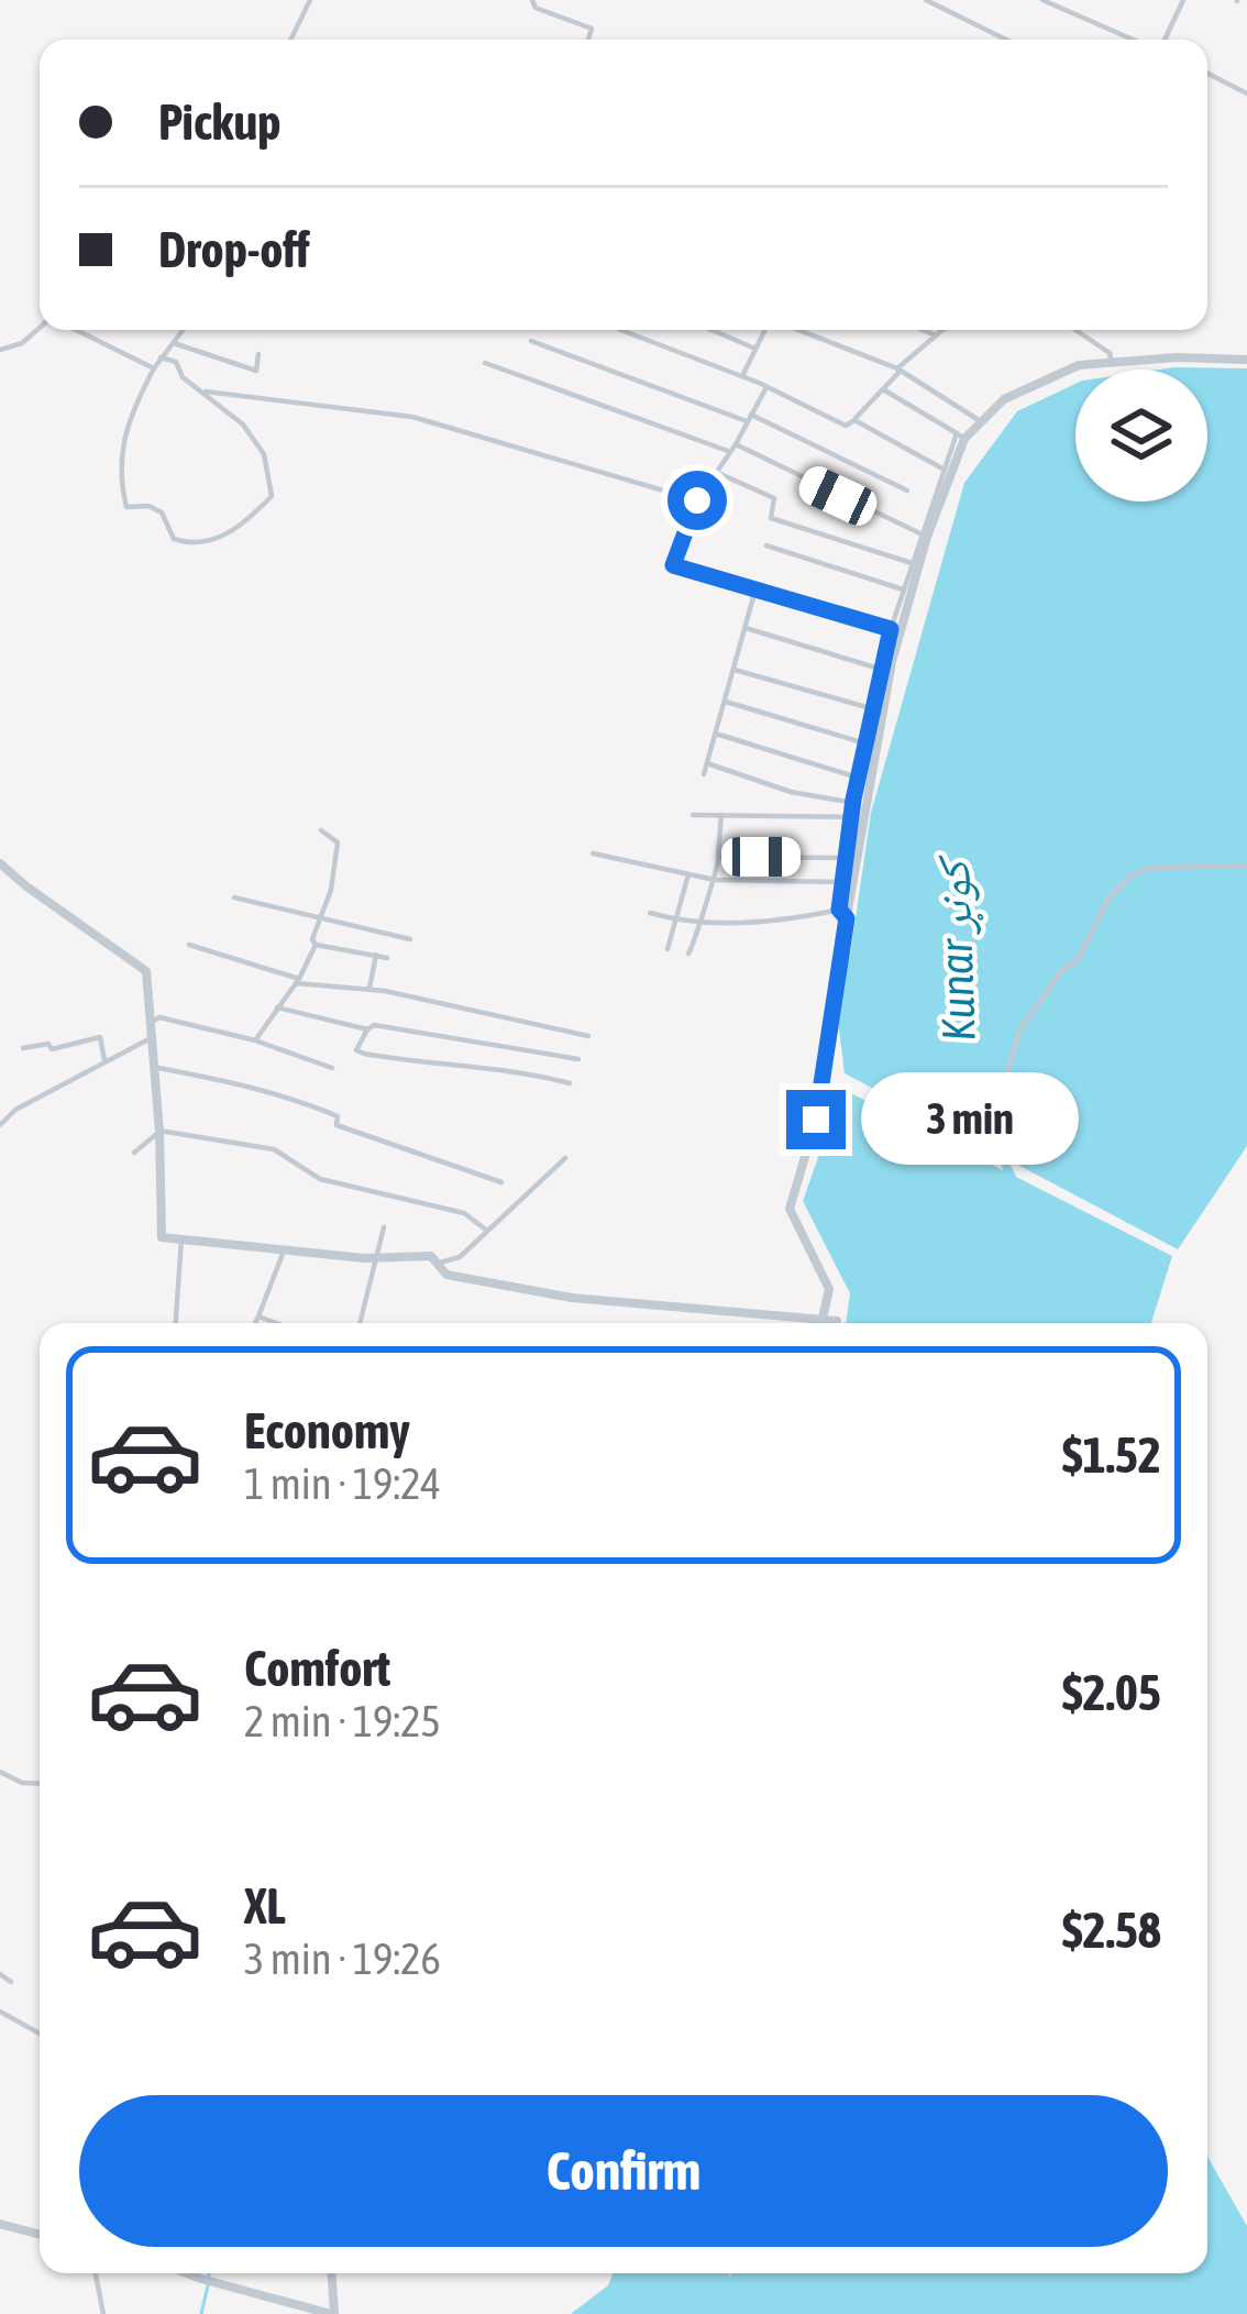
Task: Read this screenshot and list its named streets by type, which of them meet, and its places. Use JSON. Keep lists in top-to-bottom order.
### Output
{
  "water": ["Kunar کونړ"],
  "page": {
    "banner": ["Pickup", "Drop-off"],
    "bubble": "3 min",
    "list": [
      {
        "name": "Economy",
        "note": "1 min · 19:24",
        "value": "$1.52"
      },
      {
        "name": "Comfort",
        "note": "2 min · 19:25",
        "value": "$2.05"
      },
      {
        "name": "XL",
        "note": "3 min · 19:26",
        "value": "$2.58"
      }
    ],
    "buttons": "Confirm"
  }
}
